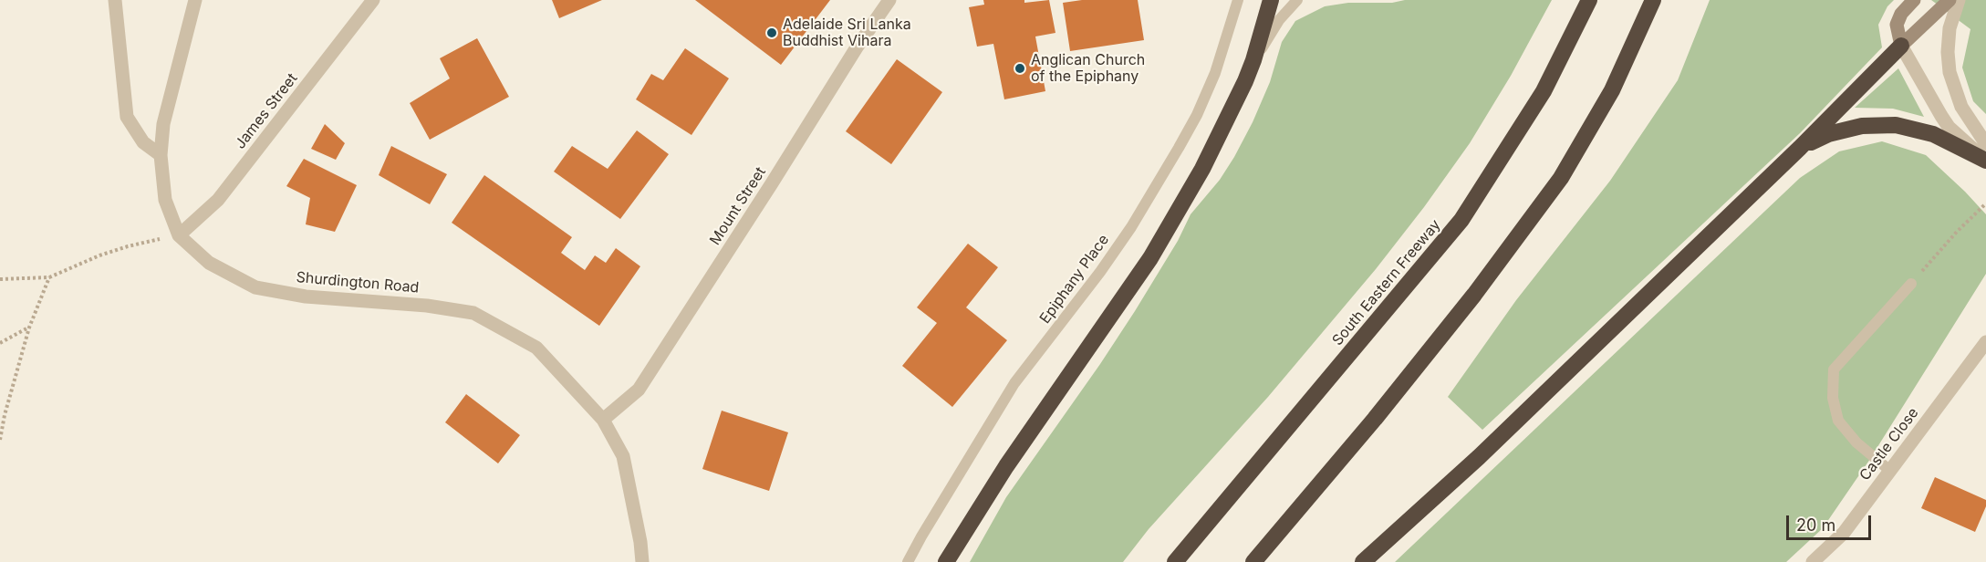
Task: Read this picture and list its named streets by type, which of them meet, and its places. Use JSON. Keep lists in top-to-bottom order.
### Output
{
  "streets": {
    "highway": ["South Eastern Freeway"],
    "street": [
      "James Street",
      "Mount Street",
      "Shurdington Road",
      "Castle Close"
    ],
    "lane": ["Epiphany Place"]
  },
  "crossings": [
    ["James Street", "Shurdington Road"],
    ["Mount Street", "Shurdington Road"]
  ],
  "places": ["Adelaide Sri Lanka Buddhist Vihara", "Anglican Church of the Epiphany"],
  "scale_bar": "20 m"
}
